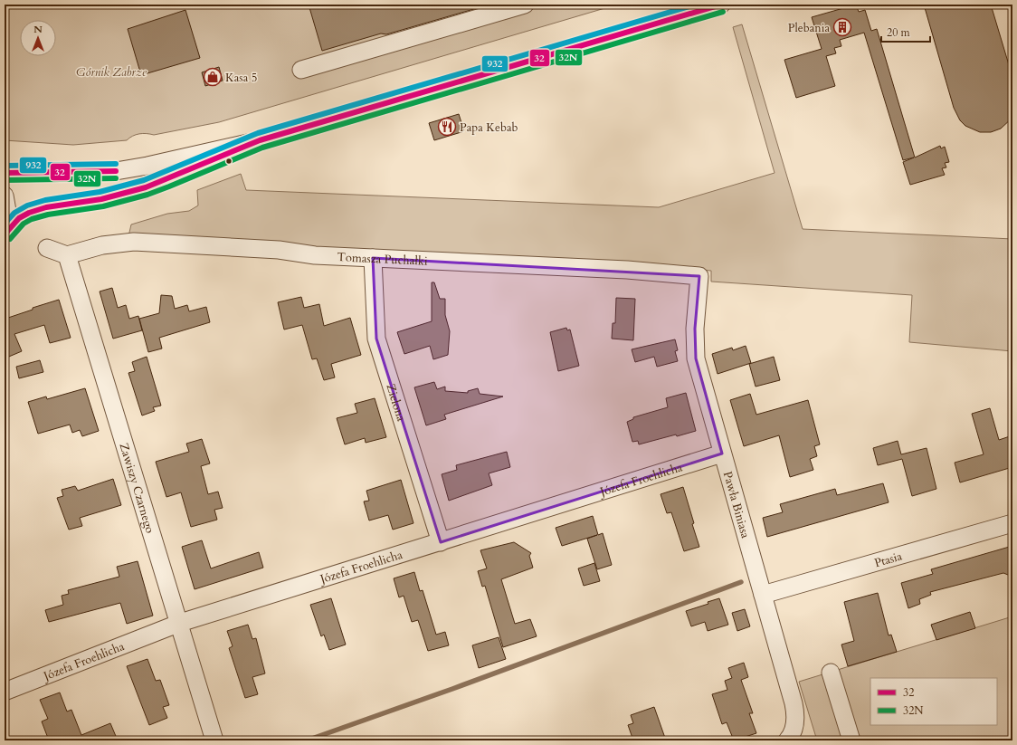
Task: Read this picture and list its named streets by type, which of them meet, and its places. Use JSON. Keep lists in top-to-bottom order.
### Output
{
  "streets": {
    "street": [
      "Tomasza Puchałki",
      "Zielona",
      "Józefa Froehlicha",
      "Zawiszy Czarnego",
      "Pawła Biniasa",
      "Ptasia"
    ]
  },
  "crossings": [
    ["Tomasza Puchałki", "Zielona"],
    ["Tomasza Puchałki", "Zawiszy Czarnego"],
    ["Tomasza Puchałki", "Pawła Biniasa"],
    ["Zielona", "Józefa Froehlicha"],
    ["Józefa Froehlicha", "Zawiszy Czarnego"],
    ["Józefa Froehlicha", "Pawła Biniasa"],
    ["Pawła Biniasa", "Ptasia"]
  ],
  "parks": ["Górnik Zabrze"],
  "places": {
    "building": ["Plebania"],
    "shop": ["Kasa 5"],
    "restaurant": ["Papa Kebab"]
  },
  "lines": ["transit line 32", "transit line 932", "transit line 32N"],
  "legend": ["32", "32N"],
  "scale_bar": "20 m",
  "north": "top"
}
